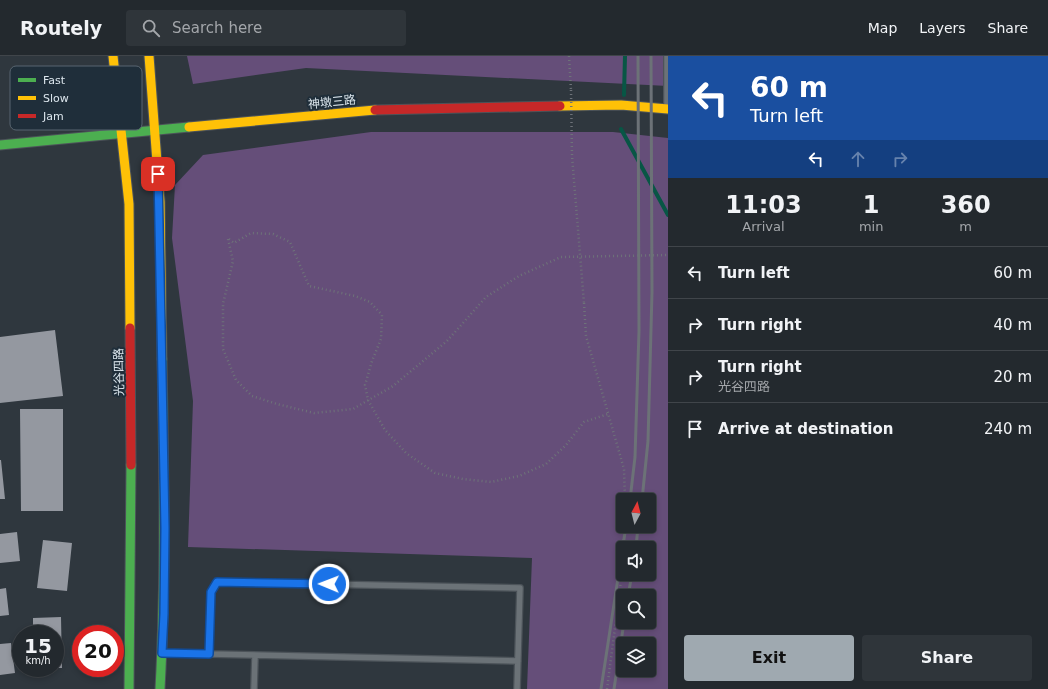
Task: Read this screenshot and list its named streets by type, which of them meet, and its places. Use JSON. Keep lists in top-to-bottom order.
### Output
{
  "streets": {
    "main road": ["神墩三路", "光谷四路"]
  },
  "crossings": [
    ["神墩三路", "光谷四路"]
  ],
  "legend": ["Fast", "Slow", "Jam"],
  "north": "top",
  "page": {
    "header": "Routely",
    "search": "Search here",
    "nav": ["Map", "Layers", "Share"],
    "turn": ["60 m", "Turn left"],
    "eta": [
      "11:03",
      "Arrival",
      "1",
      "min",
      "360",
      "m"
    ],
    "list": [
      {
        "name": "Turn left",
        "value": "60 m"
      },
      {
        "name": "Turn right",
        "value": "40 m"
      },
      {
        "name": "Turn right",
        "note": "光谷四路",
        "value": "20 m"
      },
      {
        "name": "Arrive at destination",
        "value": "240 m"
      }
    ],
    "speed": "15 km/h",
    "limit": "20",
    "buttons": ["Exit", "Share"]
  }
}
